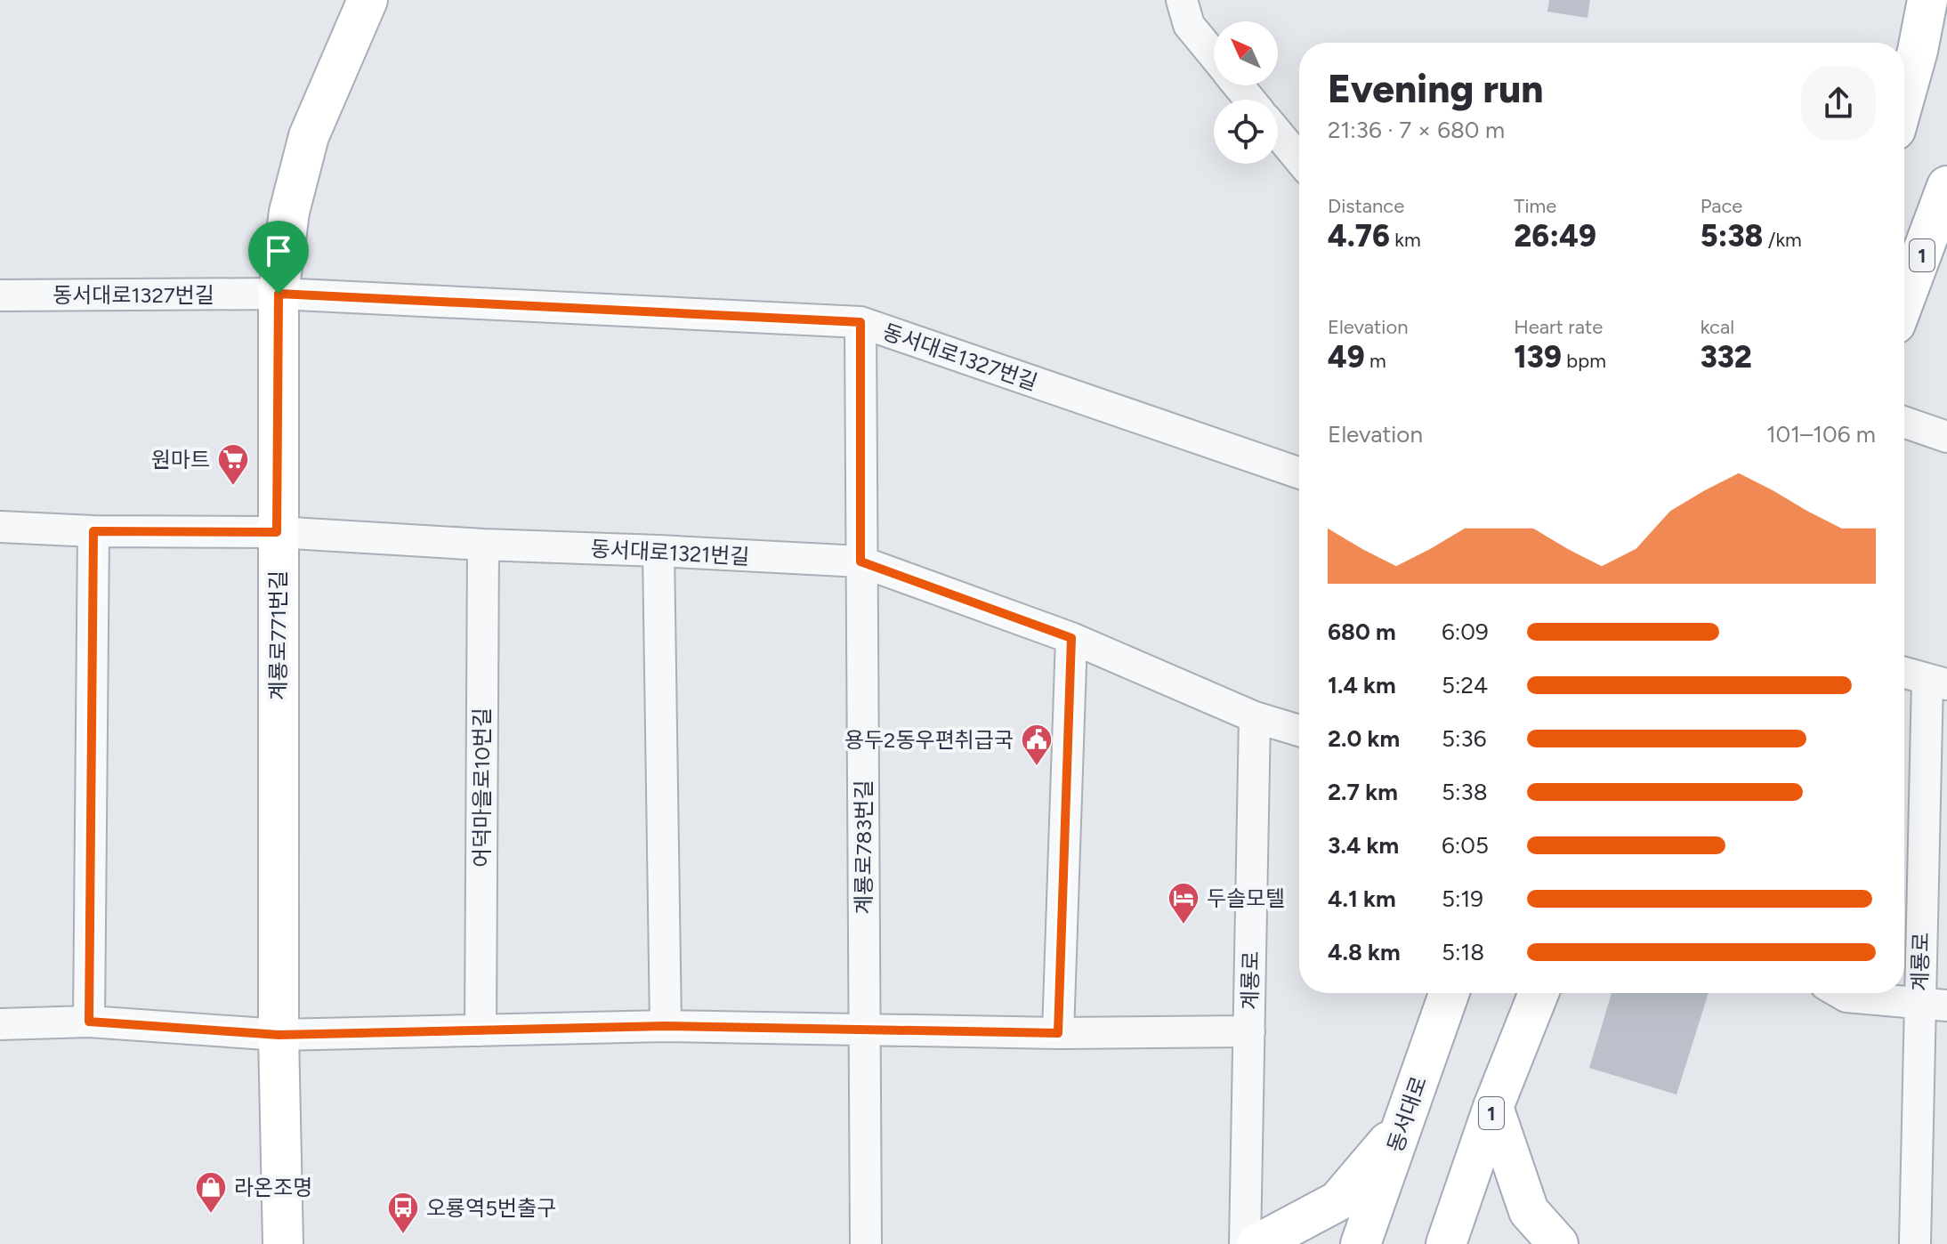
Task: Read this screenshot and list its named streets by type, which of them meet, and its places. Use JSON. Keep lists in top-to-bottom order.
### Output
{
  "streets": {
    "street": [
      "1",
      "동서대로1327번길",
      "동서대로1321번길",
      "계룡로771번길",
      "어덕마을로10번길",
      "계룡로783번길",
      "계룡로",
      "동서대로"
    ]
  },
  "crossings": [
    ["동서대로1327번길", "계룡로771번길"],
    ["동서대로1327번길", "계룡로783번길"],
    ["동서대로1321번길", "계룡로771번길"],
    ["동서대로1321번길", "어덕마을로10번길"],
    ["동서대로1321번길", "계룡로783번길"],
    ["동서대로1321번길", "계룡로"]
  ],
  "places": {
    "supermarket": ["원마트"],
    "public building": ["용두2동우편취급국"],
    "hotel": ["두솔모텔"],
    "shop": ["라온조명"],
    "bus stop": ["오룡역5번출구"]
  },
  "north": "top left",
  "page": {
    "heading": ["Evening run", "21:36 · 7 × 680 m"],
    "stats": [
      ["Distance", "4.76 km"],
      ["Time", "26:49"],
      ["Pace", "5:38 /km"],
      ["Elevation", "49 m"],
      ["Heart rate", "139 bpm"],
      ["kcal", "332"]
    ],
    "chart": ["Elevation", "101–106 m"],
    "list": [
      {
        "name": "680 m",
        "note": "6:09"
      },
      {
        "name": "1.4 km",
        "note": "5:24"
      },
      {
        "name": "2.0 km",
        "note": "5:36"
      },
      {
        "name": "2.7 km",
        "note": "5:38"
      },
      {
        "name": "3.4 km",
        "note": "6:05"
      },
      {
        "name": "4.1 km",
        "note": "5:19"
      },
      {
        "name": "4.8 km",
        "note": "5:18"
      }
    ]
  }
}
